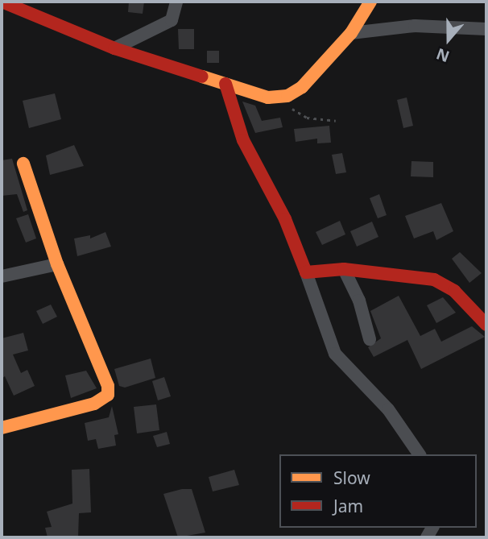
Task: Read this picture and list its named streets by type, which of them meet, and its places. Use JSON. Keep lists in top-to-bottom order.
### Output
{
  "legend": ["Slow", "Jam"],
  "north": "bottom"
}
